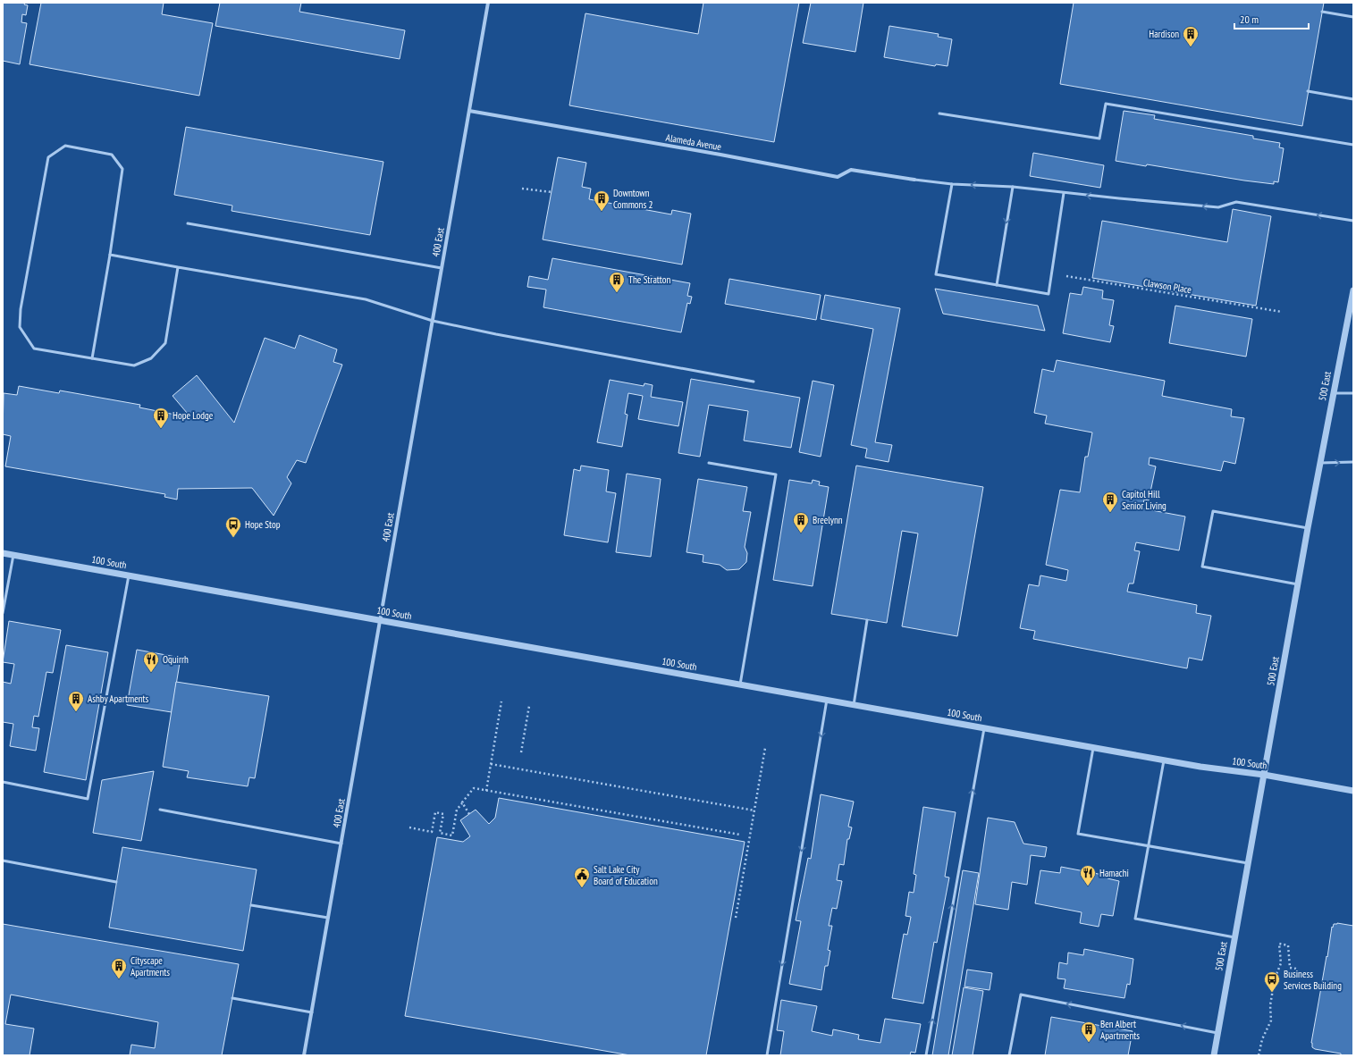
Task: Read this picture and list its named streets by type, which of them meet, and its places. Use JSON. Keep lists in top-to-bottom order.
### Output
{
  "streets": {
    "street": [
      "Alameda Avenue",
      "400 East",
      "500 East",
      "100 South"
    ],
    "path": ["Clawson Place"]
  },
  "crossings": [
    ["Alameda Avenue", "400 East"],
    ["400 East", "100 South"],
    ["500 East", "100 South"]
  ],
  "places": {
    "building": [
      "Hardison",
      "Downtown Commons 2",
      "The Stratton",
      "Hope Lodge",
      "Capitol Hill Senior Living",
      "Breelynn",
      "Ashby Apartments",
      "Cityscape Apartments",
      "Ben Albert Apartments"
    ],
    "bus stop": ["Hope Stop", "Business Services Building"],
    "restaurant": ["Oquirrh", "Hamachi"],
    "public building": ["Salt Lake City Board of Education"]
  },
  "scale_bar": "20 m"
}
